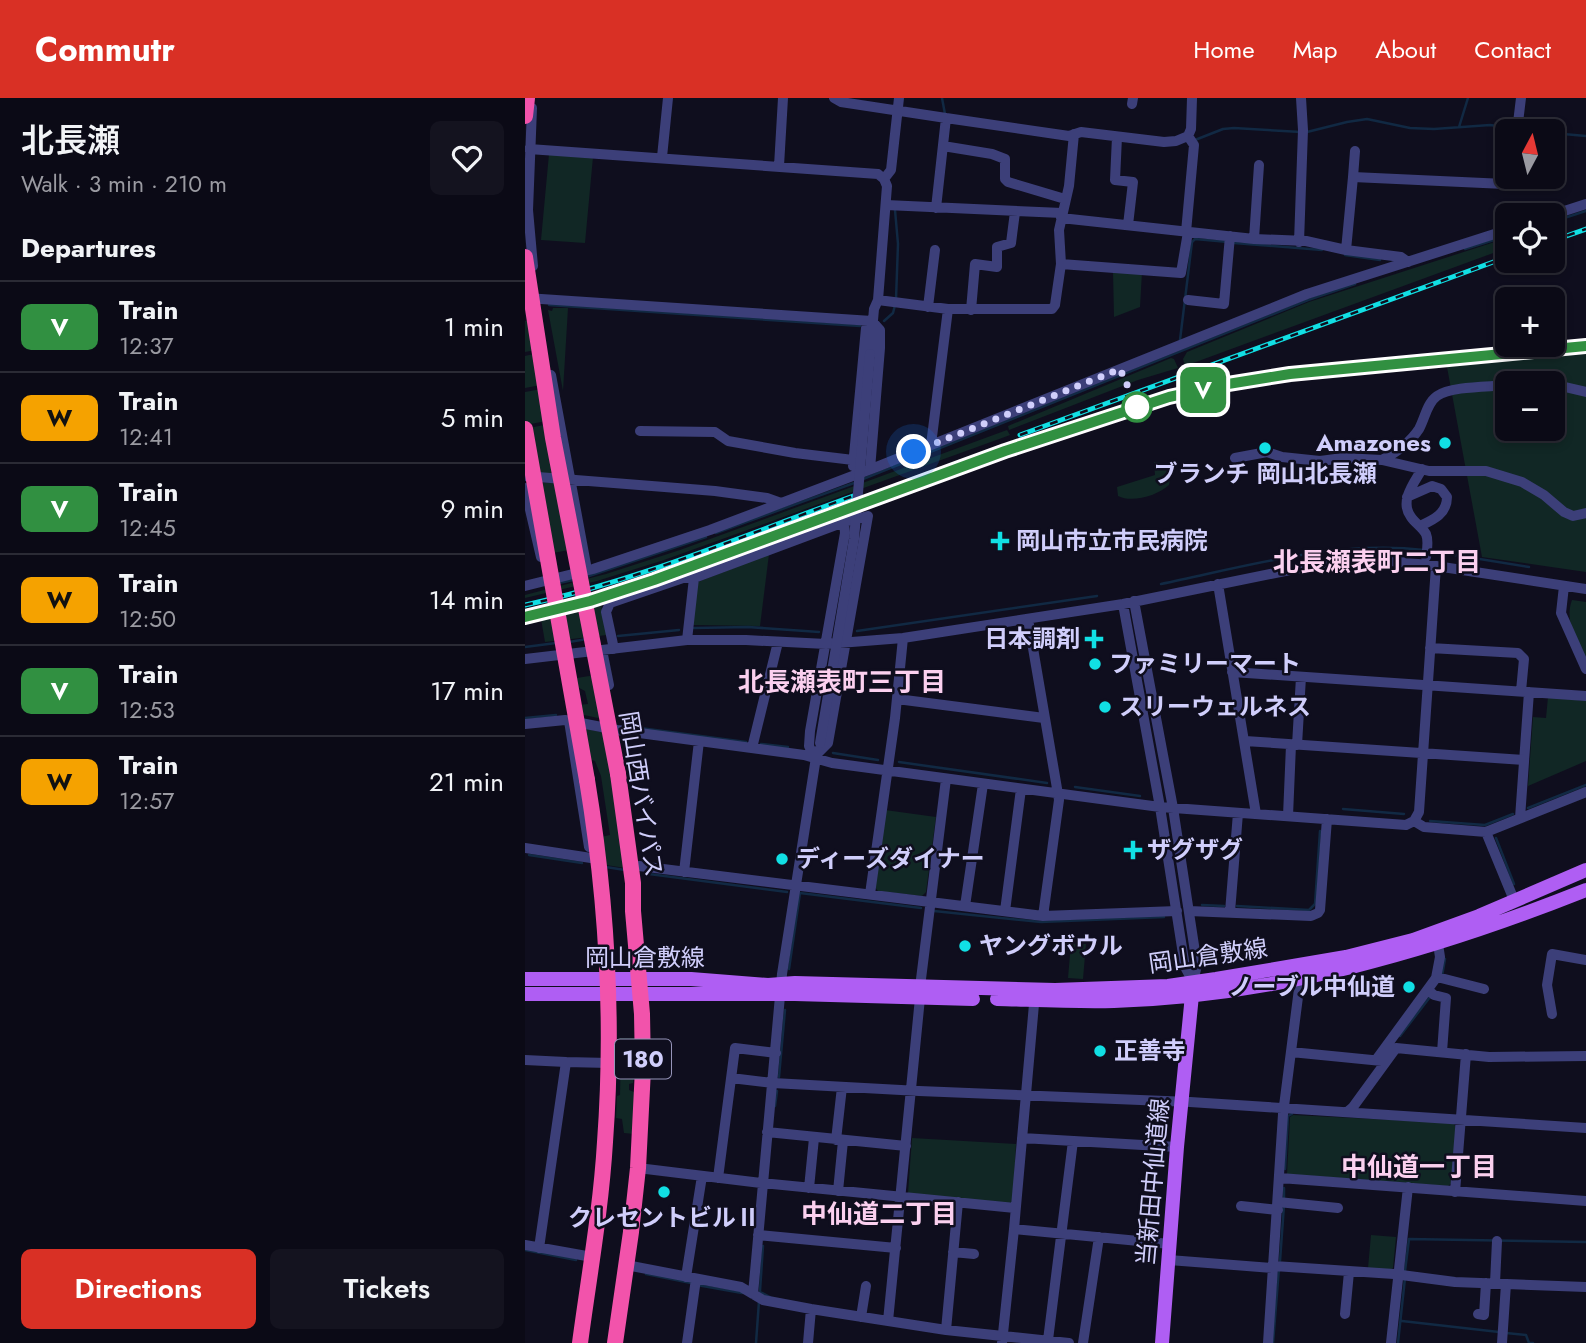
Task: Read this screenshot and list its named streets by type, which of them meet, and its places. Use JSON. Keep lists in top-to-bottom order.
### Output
{
  "streets": {
    "highway": ["岡山西バイパス", "180"],
    "main road": ["岡山倉敷線", "当新田中仙道線"]
  },
  "crossings": [
    ["岡山西バイパス", "岡山倉敷線"],
    ["岡山倉敷線", "当新田中仙道線"]
  ],
  "districts": [
    "北長瀬表町二丁目",
    "北長瀬表町三丁目",
    "中仙道一丁目",
    "中仙道二丁目"
  ],
  "places": {
    "other": [
      "Amazones",
      "ブランチ 岡山北長瀬",
      "ファミリーマート",
      "スリーウェルネス",
      "ディーズダイナー",
      "ヤングボウル",
      "ノーブル中仙道",
      "正善寺",
      "クレセントビルⅡ"
    ],
    "health": ["岡山市立市民病院", "日本調剤", "ザグザグ"]
  },
  "north": "top",
  "page": {
    "header": "Commutr",
    "nav": [
      "Home",
      "Map",
      "About",
      "Contact"
    ],
    "heading": [
      ["北長瀬", "Walk · 3 min · 210 m"],
      "Departures"
    ],
    "on_map": "V",
    "map_buttons": ["+", "−"],
    "list": [
      {
        "mark": "V",
        "name": "Train",
        "note": "12:37",
        "value": "1 min"
      },
      {
        "mark": "W",
        "name": "Train",
        "note": "12:41",
        "value": "5 min"
      },
      {
        "mark": "V",
        "name": "Train",
        "note": "12:45",
        "value": "9 min"
      },
      {
        "mark": "W",
        "name": "Train",
        "note": "12:50",
        "value": "14 min"
      },
      {
        "mark": "V",
        "name": "Train",
        "note": "12:53",
        "value": "17 min"
      },
      {
        "mark": "W",
        "name": "Train",
        "note": "12:57",
        "value": "21 min"
      }
    ],
    "buttons": ["Directions", "Tickets"]
  }
}
